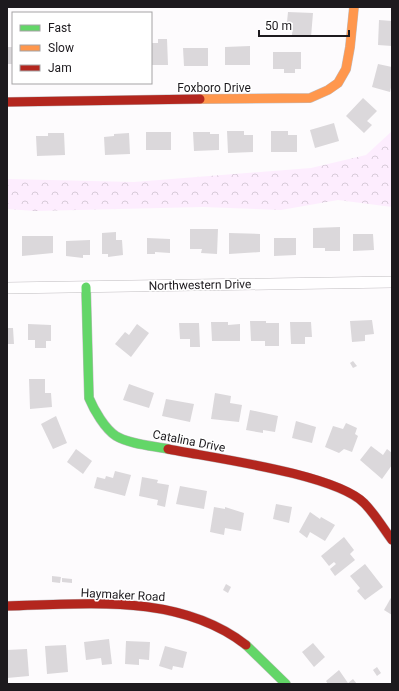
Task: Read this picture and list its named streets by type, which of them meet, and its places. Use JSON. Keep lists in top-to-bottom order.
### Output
{
  "streets": {
    "street": [
      "Foxboro Drive",
      "Northwestern Drive",
      "Catalina Drive",
      "Haymaker Road"
    ]
  },
  "crossings": [
    ["Northwestern Drive", "Catalina Drive"]
  ],
  "legend": ["Fast", "Slow", "Jam"],
  "scale_bar": "50 m"
}
